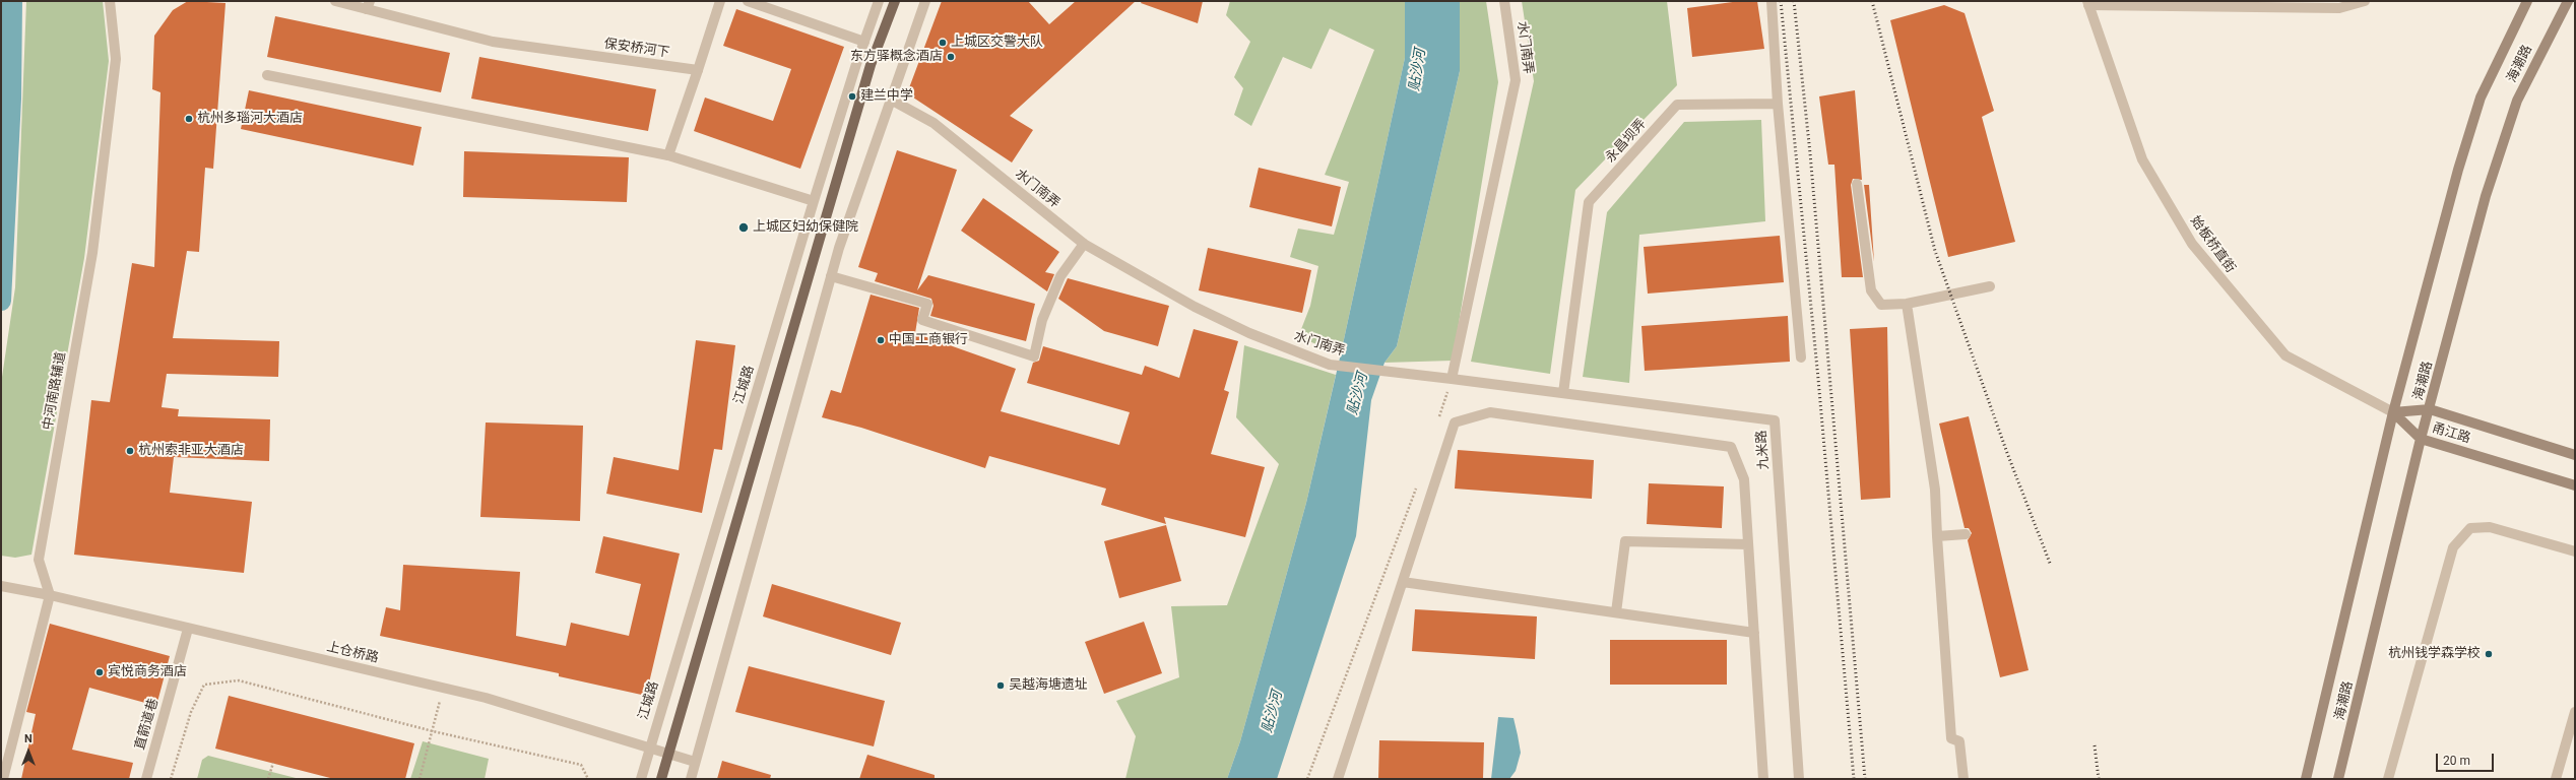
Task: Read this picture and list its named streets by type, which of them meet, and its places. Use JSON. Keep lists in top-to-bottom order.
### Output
{
  "streets": {
    "main road": ["海潮路", "甬江路"],
    "street": [
      "水门南弄",
      "保安桥河下",
      "永昌坝弄",
      "始板桥直街",
      "江城路",
      "中河南路辅道",
      "九米路",
      "上仓桥路",
      "直箭道巷"
    ]
  },
  "crossings": [
    ["水门南弄", "九米路"],
    ["海潮路", "始板桥直街"],
    ["海潮路", "甬江路"],
    ["永昌坝弄", "九米路"],
    ["始板桥直街", "甬江路"],
    ["江城路", "上仓桥路"],
    ["中河南路辅道", "上仓桥路"],
    ["上仓桥路", "直箭道巷"]
  ],
  "water": ["贴沙河"],
  "places": [
    "上城区交警大队",
    "东方驿概念酒店",
    "建兰中学",
    "杭州多瑙河大酒店",
    "上城区妇幼保健院",
    "中国工商银行",
    "杭州索非亚大酒店",
    "杭州钱学森学校",
    "宾悦商务酒店",
    "吴越海塘遗址"
  ],
  "scale_bar": "20 m",
  "north": "top"
}
